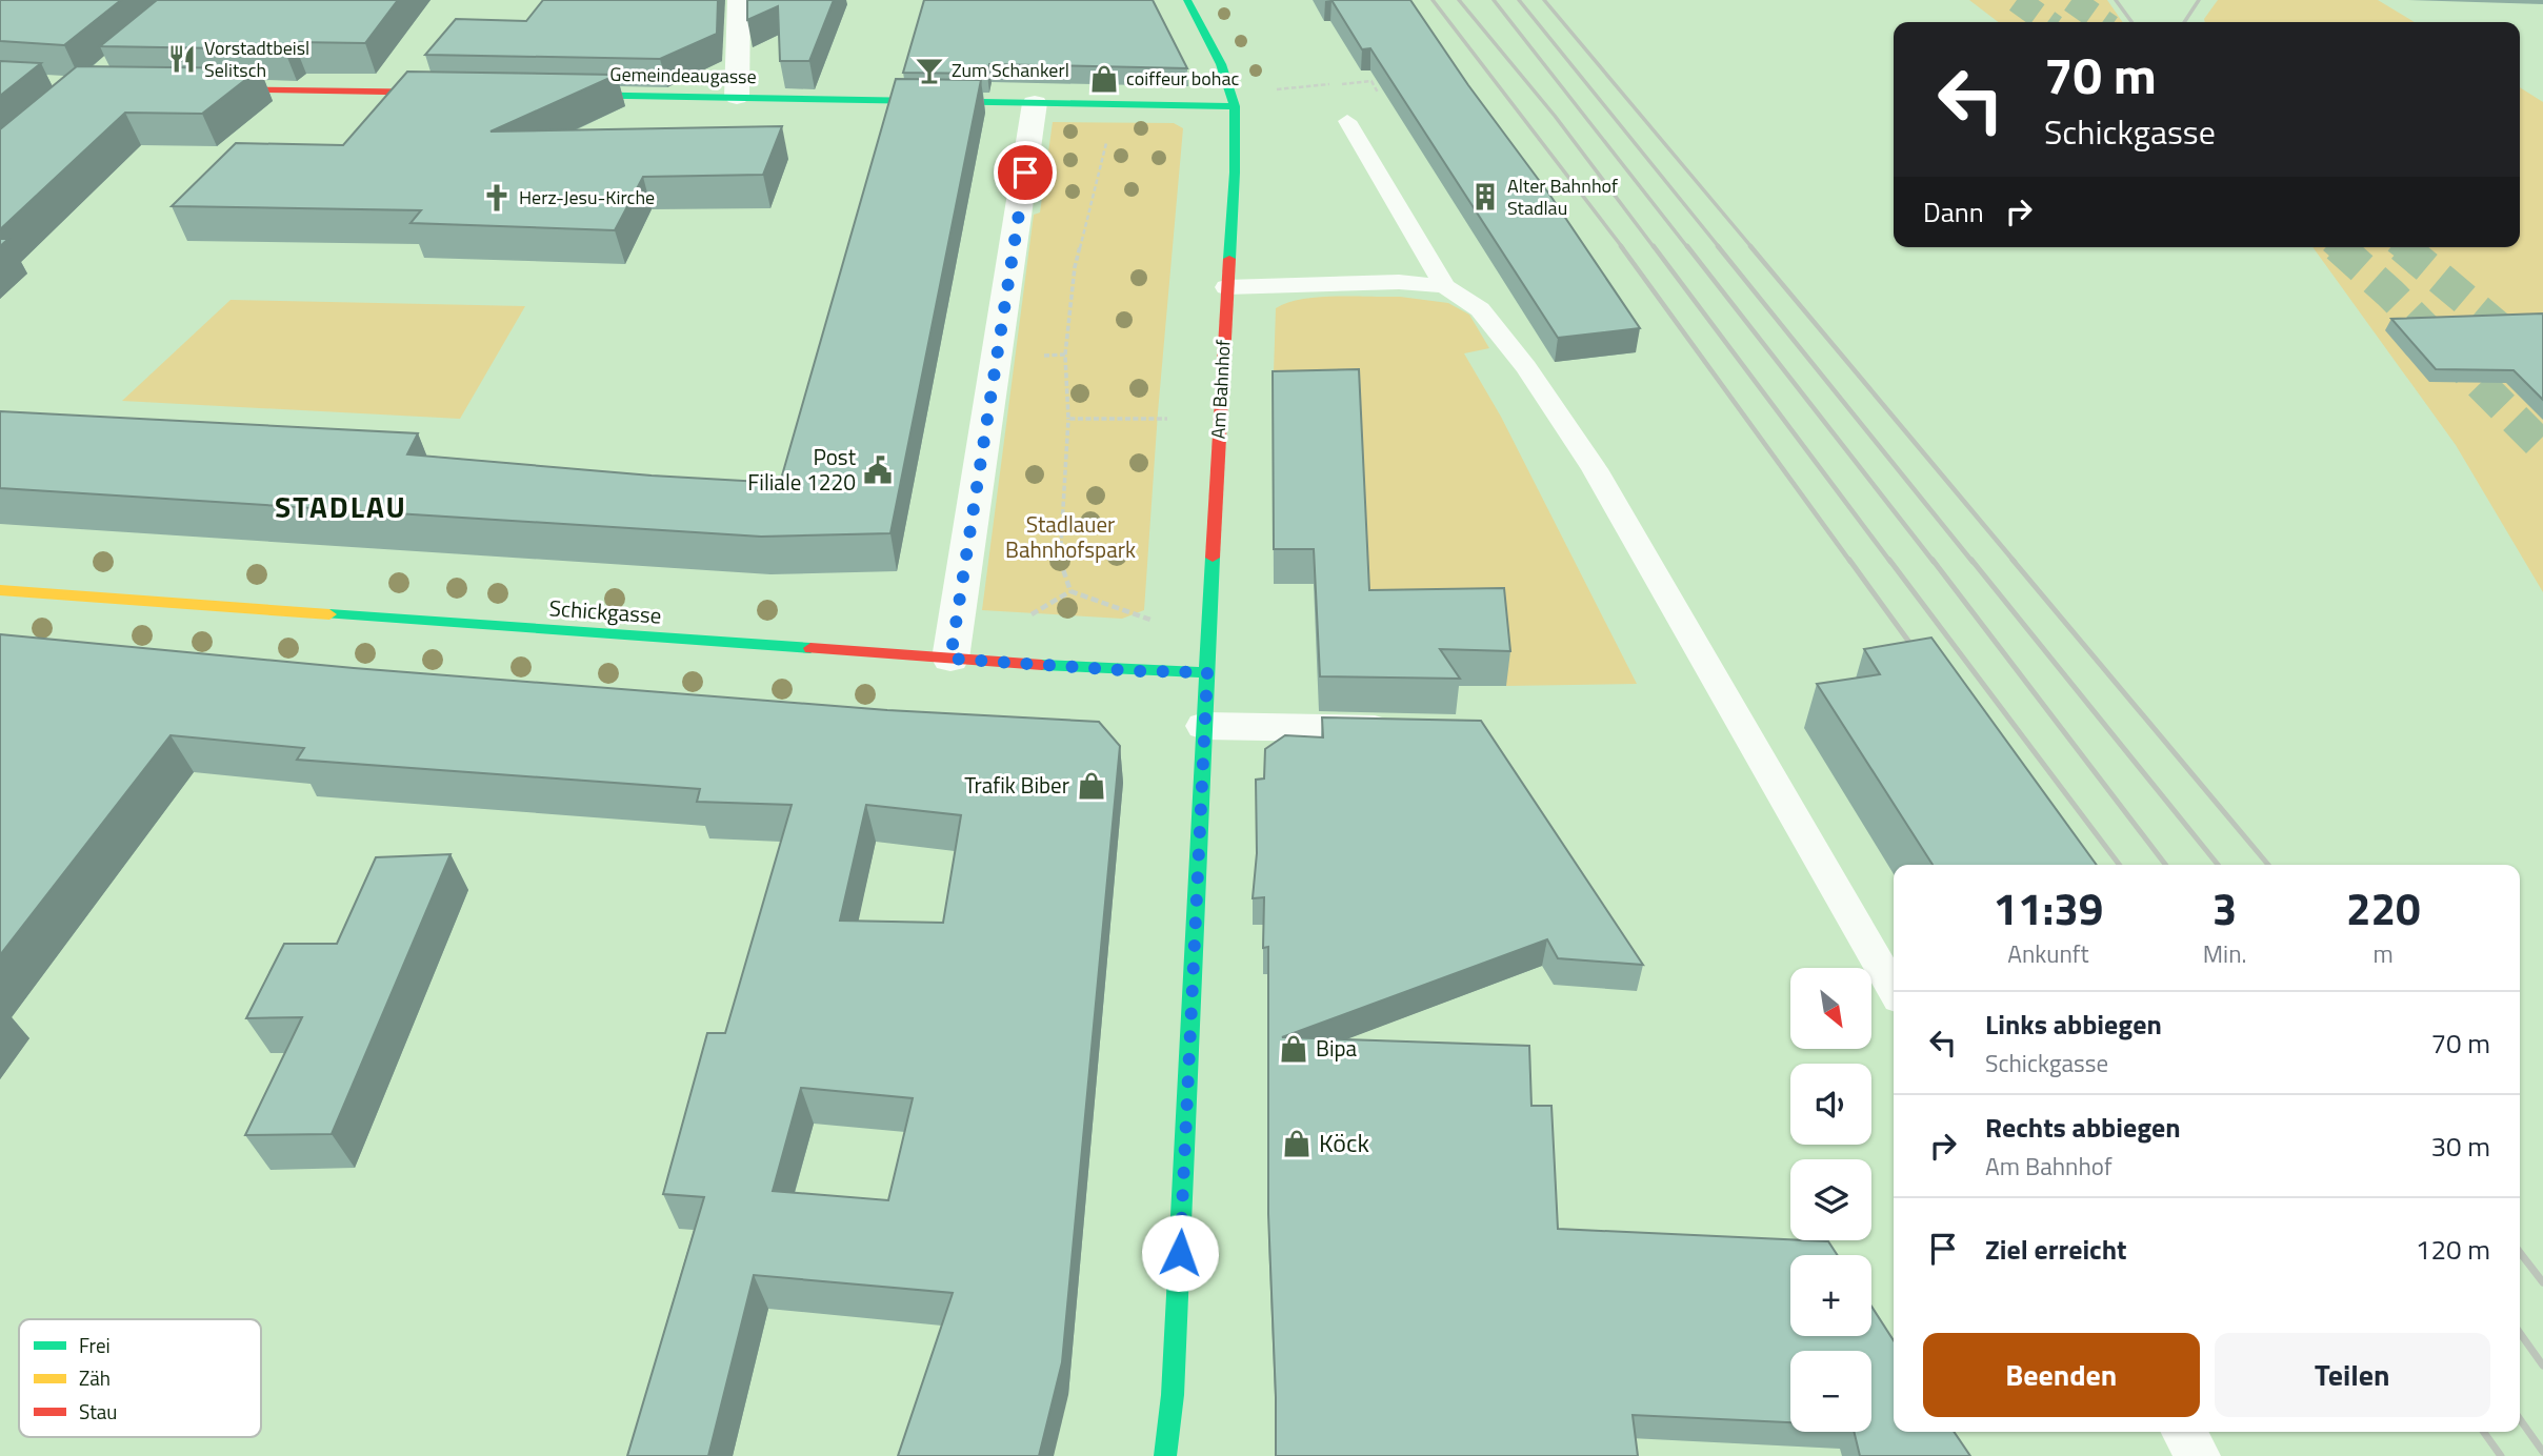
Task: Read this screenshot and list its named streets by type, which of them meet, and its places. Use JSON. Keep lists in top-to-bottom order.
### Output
{
  "streets": {
    "street": ["Gemeindeaugasse", "Am Bahnhof", "Schickgasse"]
  },
  "crossings": [
    ["Gemeindeaugasse", "Am Bahnhof"],
    ["Am Bahnhof", "Schickgasse"]
  ],
  "districts": ["STADLAU"],
  "parks": ["Stadlauer Bahnhofspark"],
  "places": {
    "restaurant": ["Vorstadtbeisl Selitsch"],
    "bar": ["Zum Schankerl"],
    "shop": [
      "coiffeur bohac",
      "Trafik Biber",
      "Bipa",
      "Köck"
    ],
    "building": ["Alter Bahnhof Stadlau"],
    "church": ["Herz-Jesu-Kirche"],
    "public building": ["Post Filiale 1220"]
  },
  "legend": ["Frei", "Zäh", "Stau"],
  "north": "bottom right",
  "page": {
    "turn": ["70 m", "Schickgasse"],
    "then": "Dann",
    "eta": [
      "11:39",
      "Ankunft",
      "3",
      "Min.",
      "220",
      "m"
    ],
    "map_buttons": ["+", "−"],
    "list": [
      {
        "name": "Links abbiegen",
        "note": "Schickgasse",
        "value": "70 m"
      },
      {
        "name": "Rechts abbiegen",
        "note": "Am Bahnhof",
        "value": "30 m"
      },
      {
        "name": "Ziel erreicht",
        "value": "120 m"
      }
    ],
    "buttons": ["Beenden", "Teilen"]
  }
}
